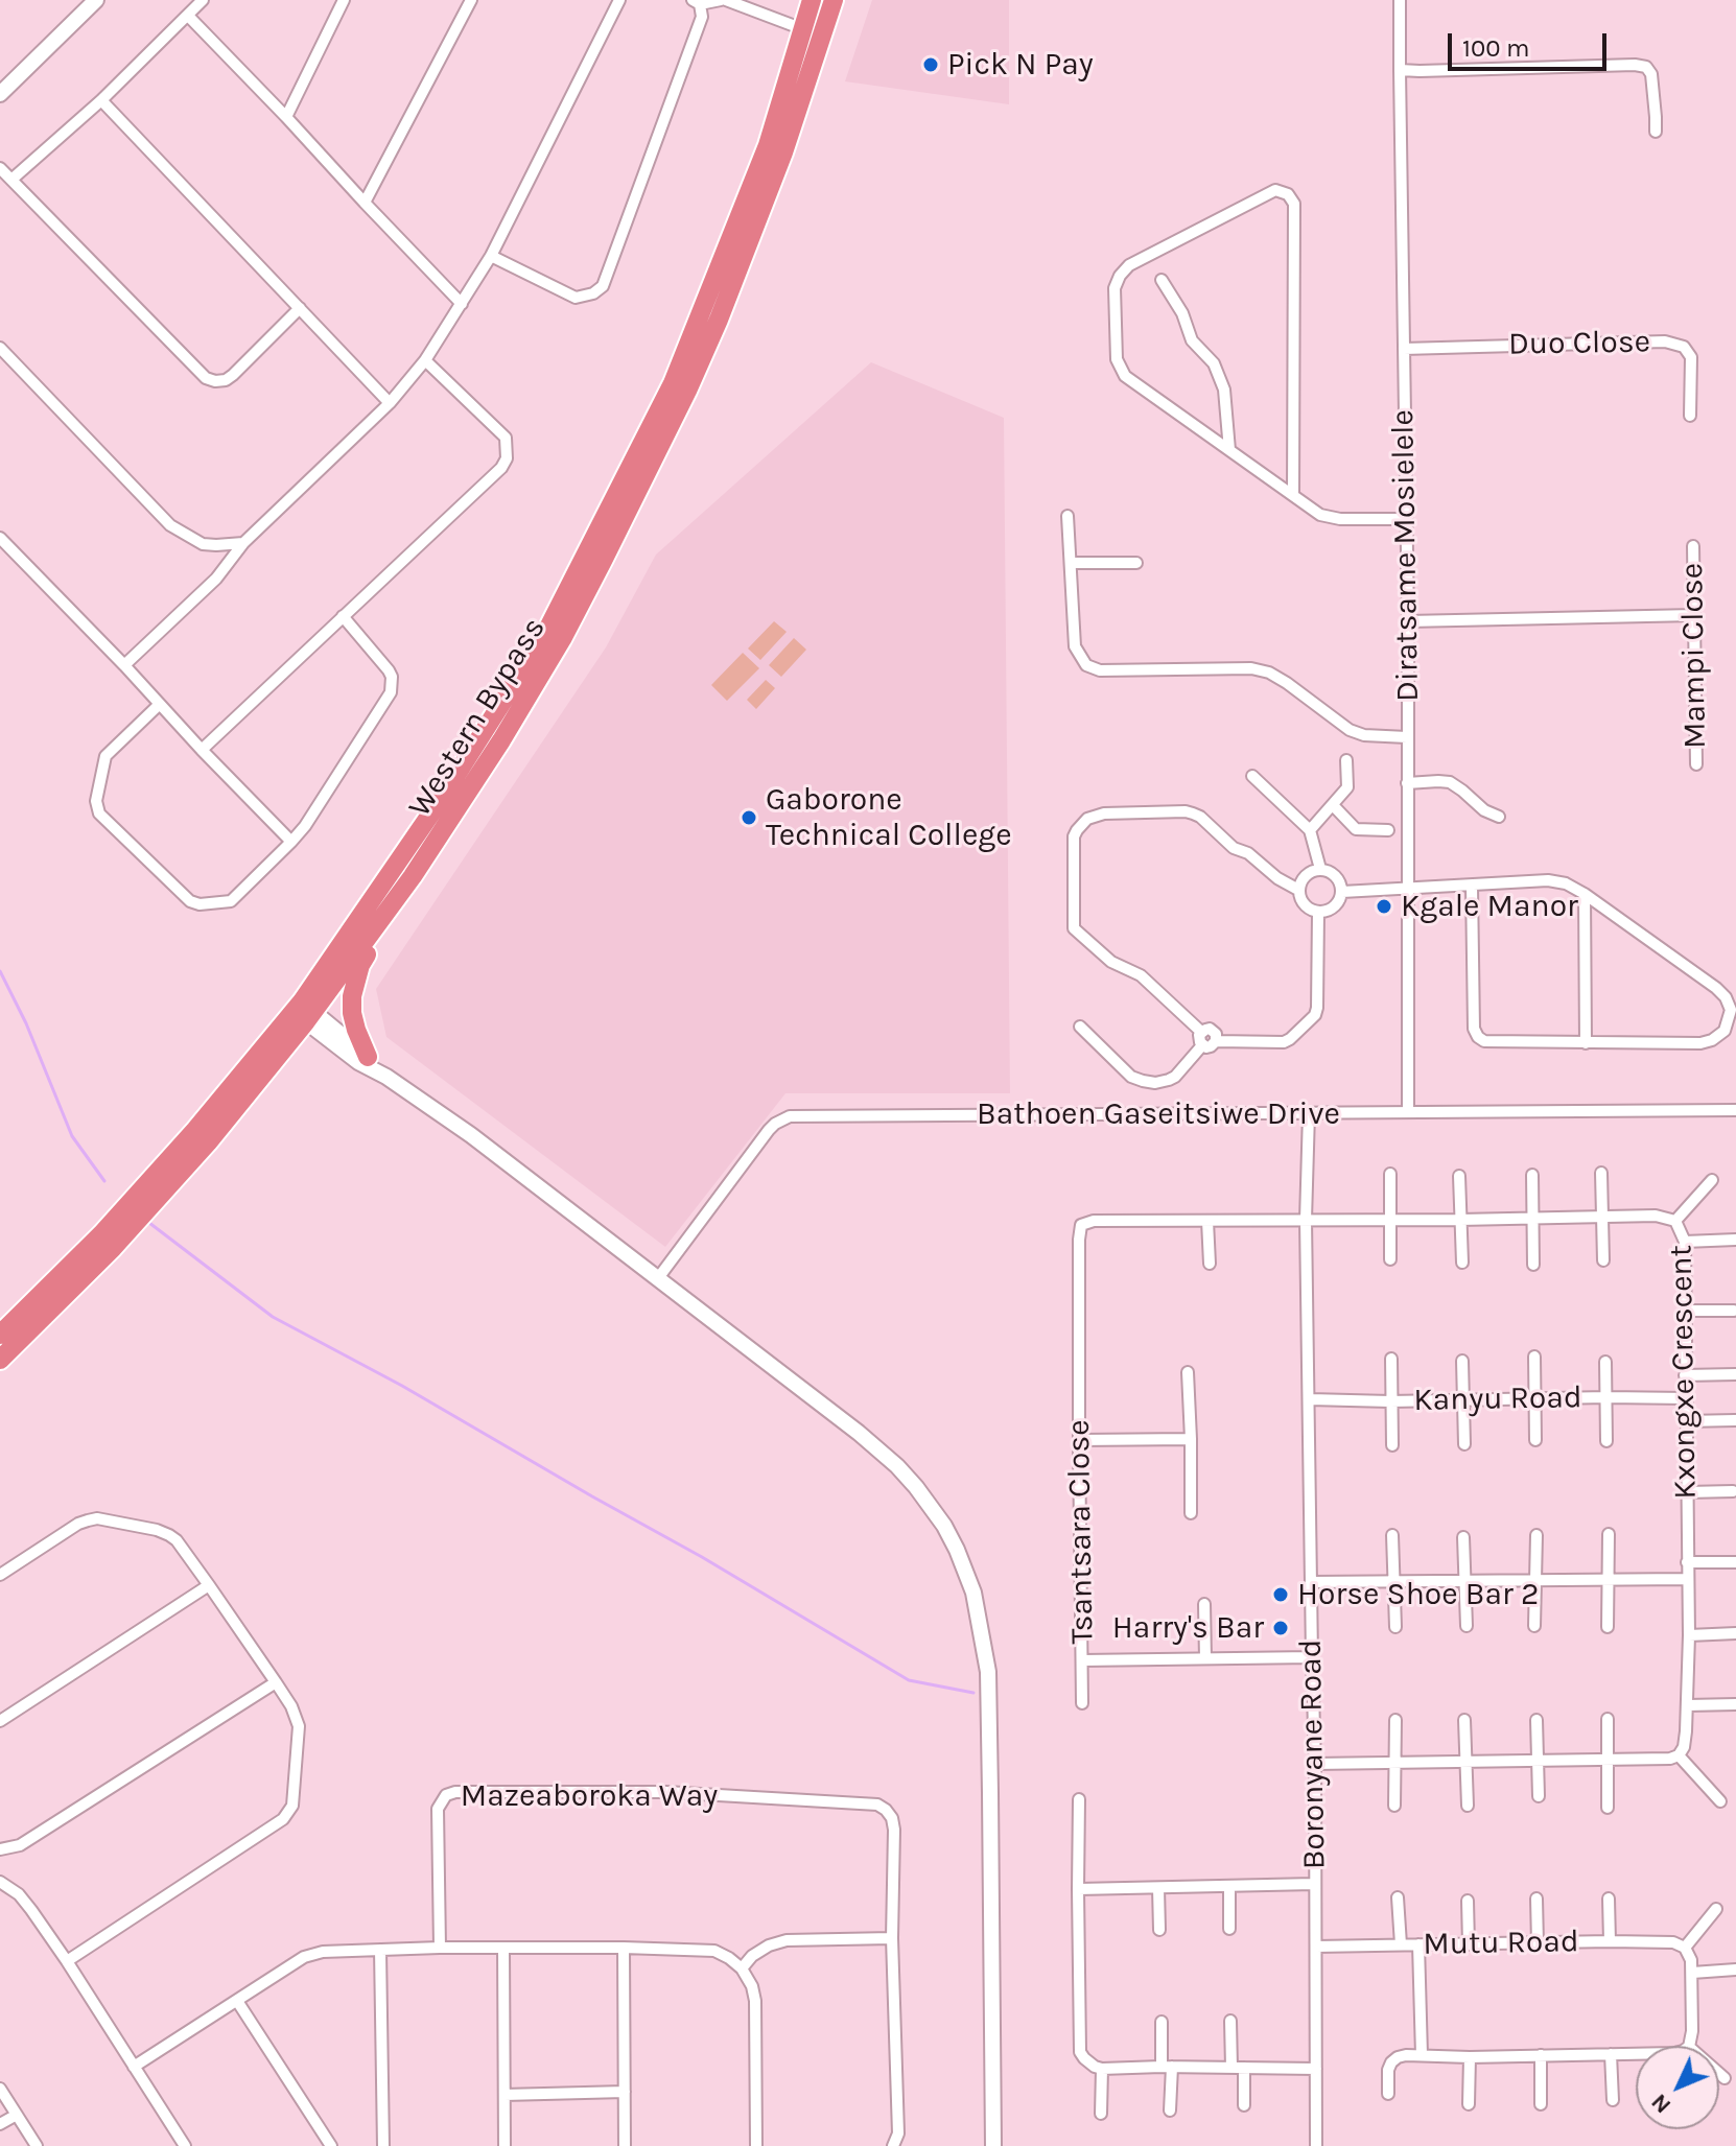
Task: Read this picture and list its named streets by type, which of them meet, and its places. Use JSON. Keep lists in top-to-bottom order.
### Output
{
  "streets": {
    "highway": ["Western Bypass"],
    "street": [
      "Duo Close",
      "Diratsame Mosielele",
      "Mampi Close",
      "Bathoen Gaseitsiwe Drive",
      "Kxongxe Crescent",
      "Kanyu Road",
      "Tsantsara Close",
      "Boronyane Road",
      "Mazeaboroka Way",
      "Mutu Road"
    ]
  },
  "crossings": [
    ["Duo Close", "Diratsame Mosielele"],
    ["Diratsame Mosielele", "Bathoen Gaseitsiwe Drive"],
    ["Bathoen Gaseitsiwe Drive", "Boronyane Road"],
    ["Kxongxe Crescent", "Kanyu Road"],
    ["Kxongxe Crescent", "Tsantsara Close"],
    ["Kxongxe Crescent", "Boronyane Road"],
    ["Kanyu Road", "Boronyane Road"],
    ["Tsantsara Close", "Boronyane Road"],
    ["Boronyane Road", "Mutu Road"]
  ],
  "places": [
    "Pick N Pay",
    "Gaborone Technical College",
    "Kgale Manor",
    "Horse Shoe Bar 2",
    "Harry's Bar"
  ],
  "scale_bar": "100 m",
  "north": "bottom left"
}
